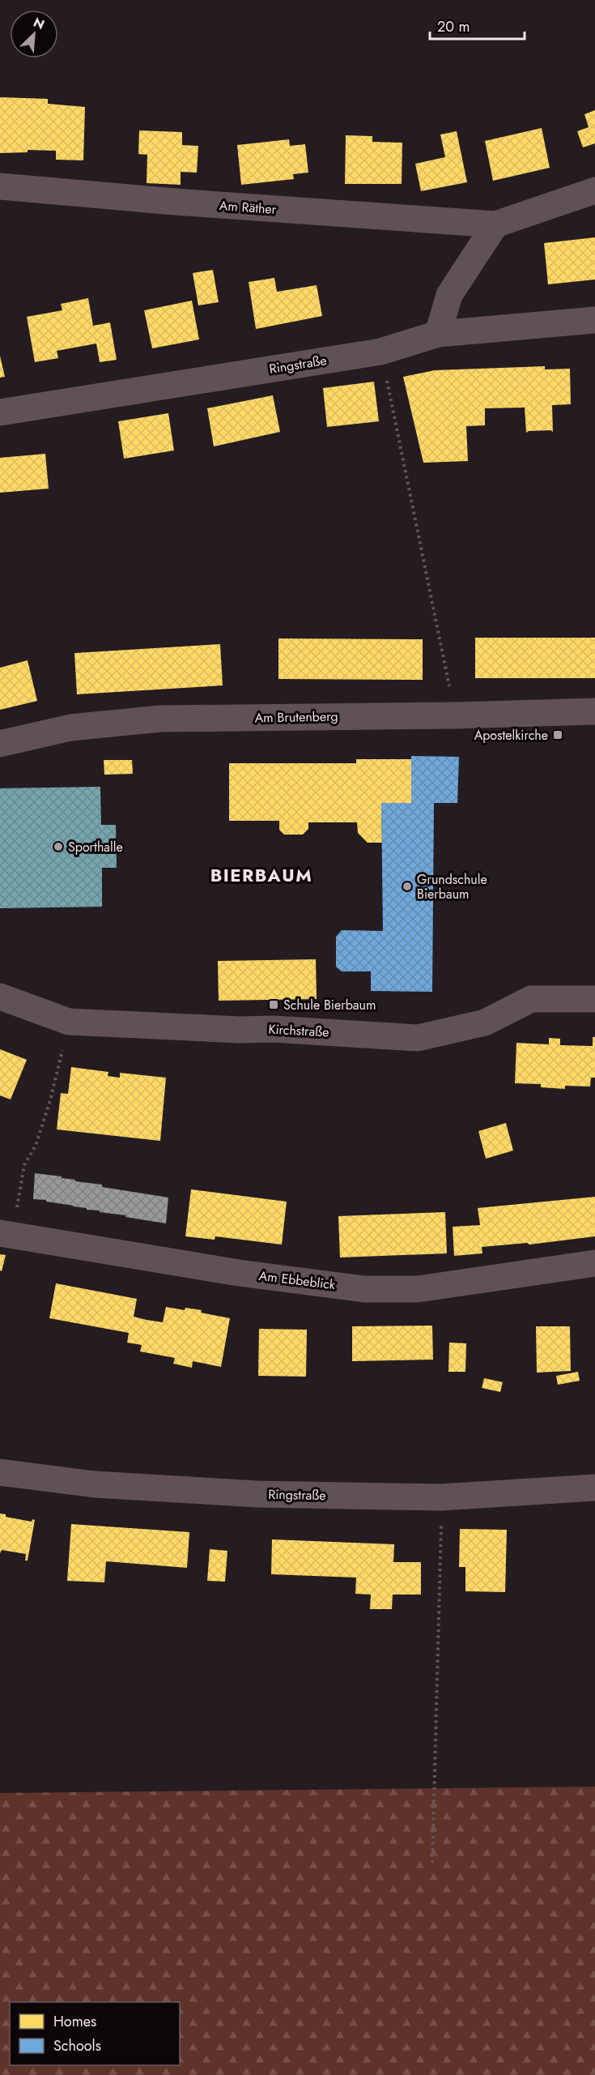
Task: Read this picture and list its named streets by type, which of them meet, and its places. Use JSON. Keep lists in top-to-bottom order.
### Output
{
  "streets": {
    "street": [
      "Am Räther",
      "Ringstraße",
      "Am Brutenberg",
      "Kirchstraße",
      "Am Ebbeblick"
    ]
  },
  "districts": ["BIERBAUM"],
  "places": {
    "transit": ["Apostelkirche", "Schule Bierbaum"],
    "other": ["Sporthalle", "Grundschule Bierbaum"]
  },
  "legend": ["Homes", "Schools"],
  "scale_bar": "20 m",
  "north": "top right"
}
